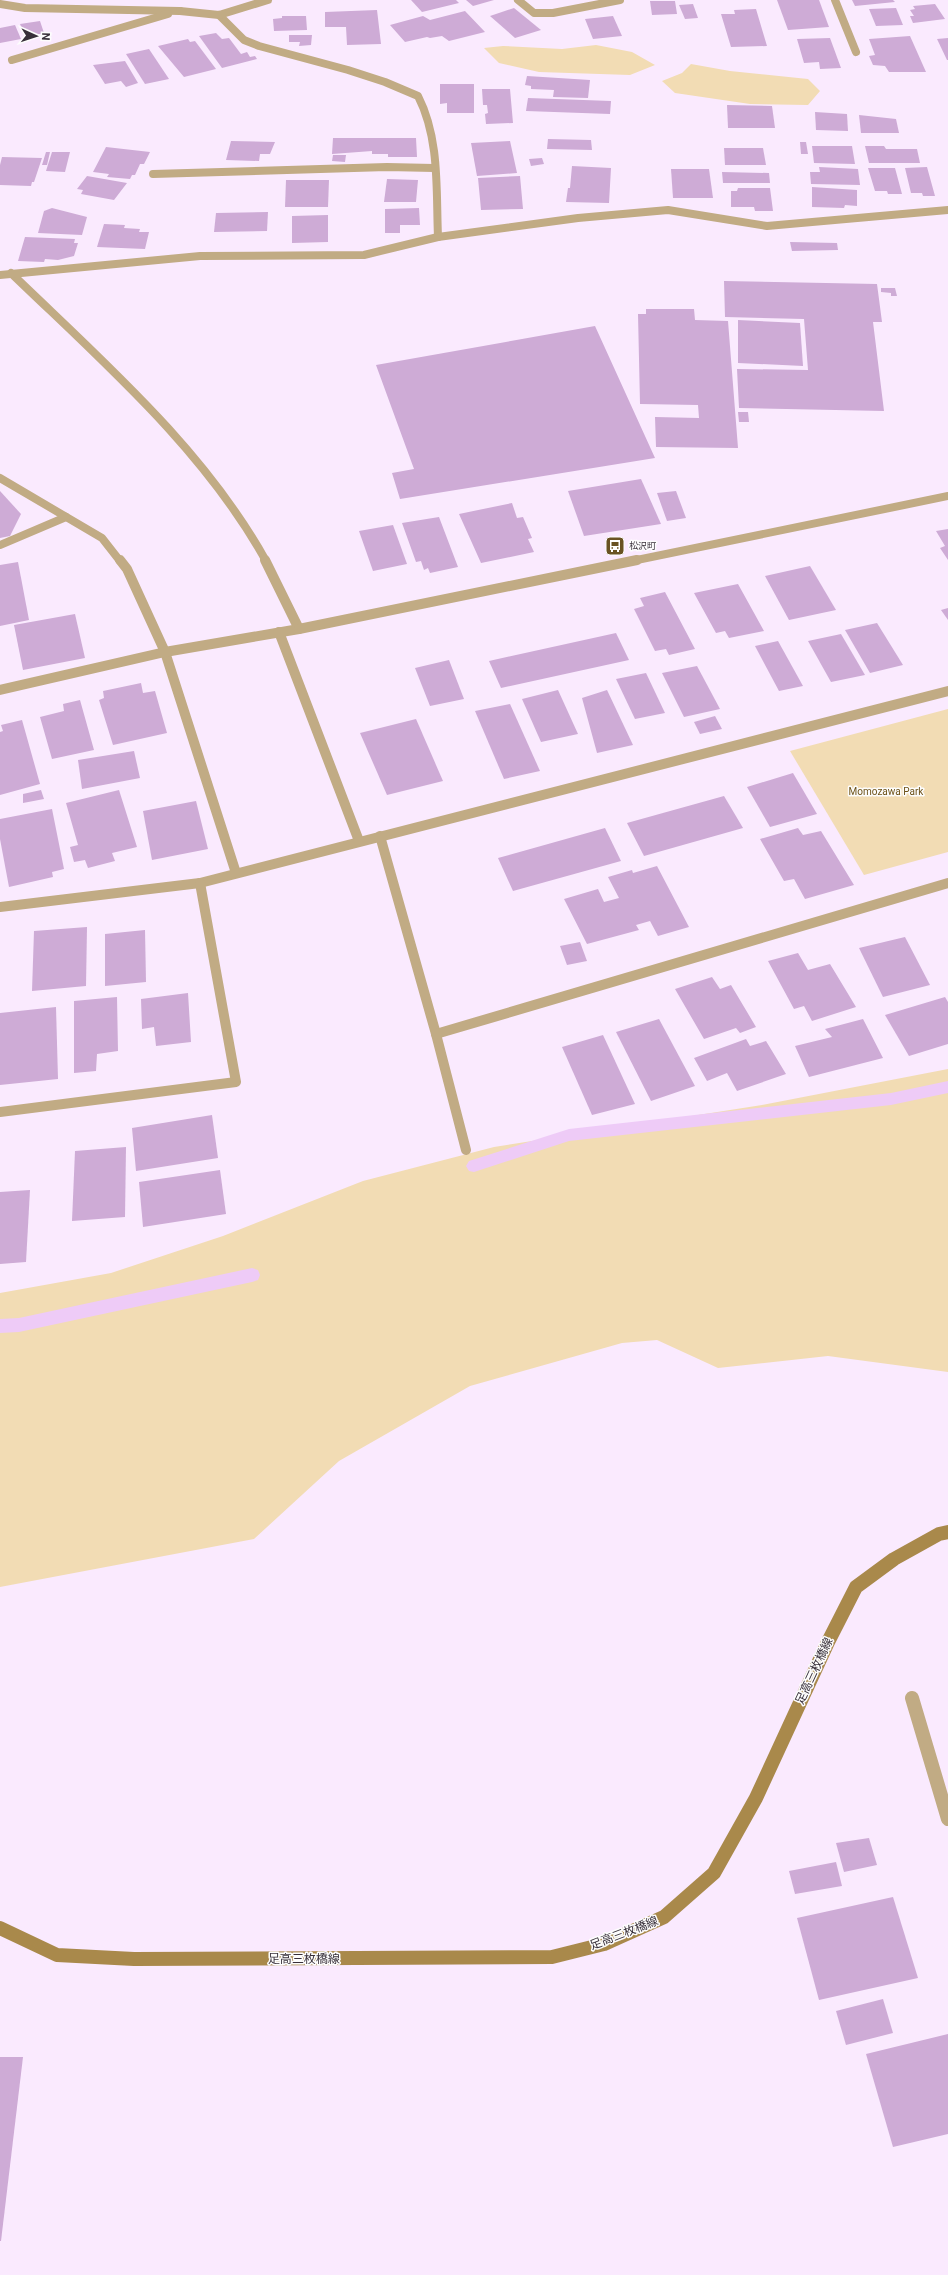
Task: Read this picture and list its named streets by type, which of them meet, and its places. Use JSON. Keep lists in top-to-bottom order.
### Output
{
  "streets": {
    "main road": ["足高三枚橋線"]
  },
  "parks": ["Momozawa Park"],
  "places": {
    "bus stop": ["松沢町"]
  },
  "north": "right"
}
